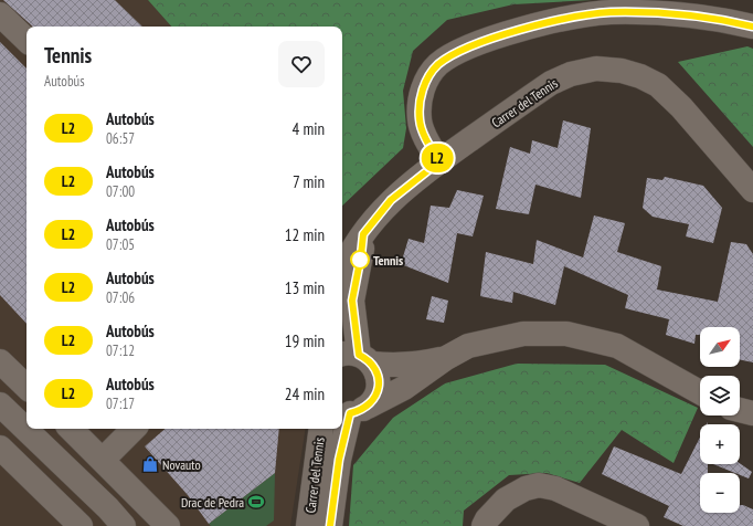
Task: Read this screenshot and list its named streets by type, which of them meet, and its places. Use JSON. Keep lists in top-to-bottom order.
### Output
{
  "streets": {
    "street": ["Carrer del Tennis"]
  },
  "places": {
    "other": ["Tennis"],
    "shop": ["Novauto"],
    "sports": ["Drac de Pedra"]
  },
  "lines": ["bus line L2"],
  "north": "top right",
  "page": {
    "on_map": "L2",
    "heading": ["Tennis", "Autobús"],
    "list": [
      {
        "mark": "L2",
        "name": "Autobús",
        "note": "06:57",
        "value": "4 min"
      },
      {
        "mark": "L2",
        "name": "Autobús",
        "note": "07:00",
        "value": "7 min"
      },
      {
        "mark": "L2",
        "name": "Autobús",
        "note": "07:05",
        "value": "12 min"
      },
      {
        "mark": "L2",
        "name": "Autobús",
        "note": "07:06",
        "value": "13 min"
      },
      {
        "mark": "L2",
        "name": "Autobús",
        "note": "07:12",
        "value": "19 min"
      },
      {
        "mark": "L2",
        "name": "Autobús",
        "note": "07:17",
        "value": "24 min"
      }
    ],
    "map_buttons": ["+", "−"]
  }
}
